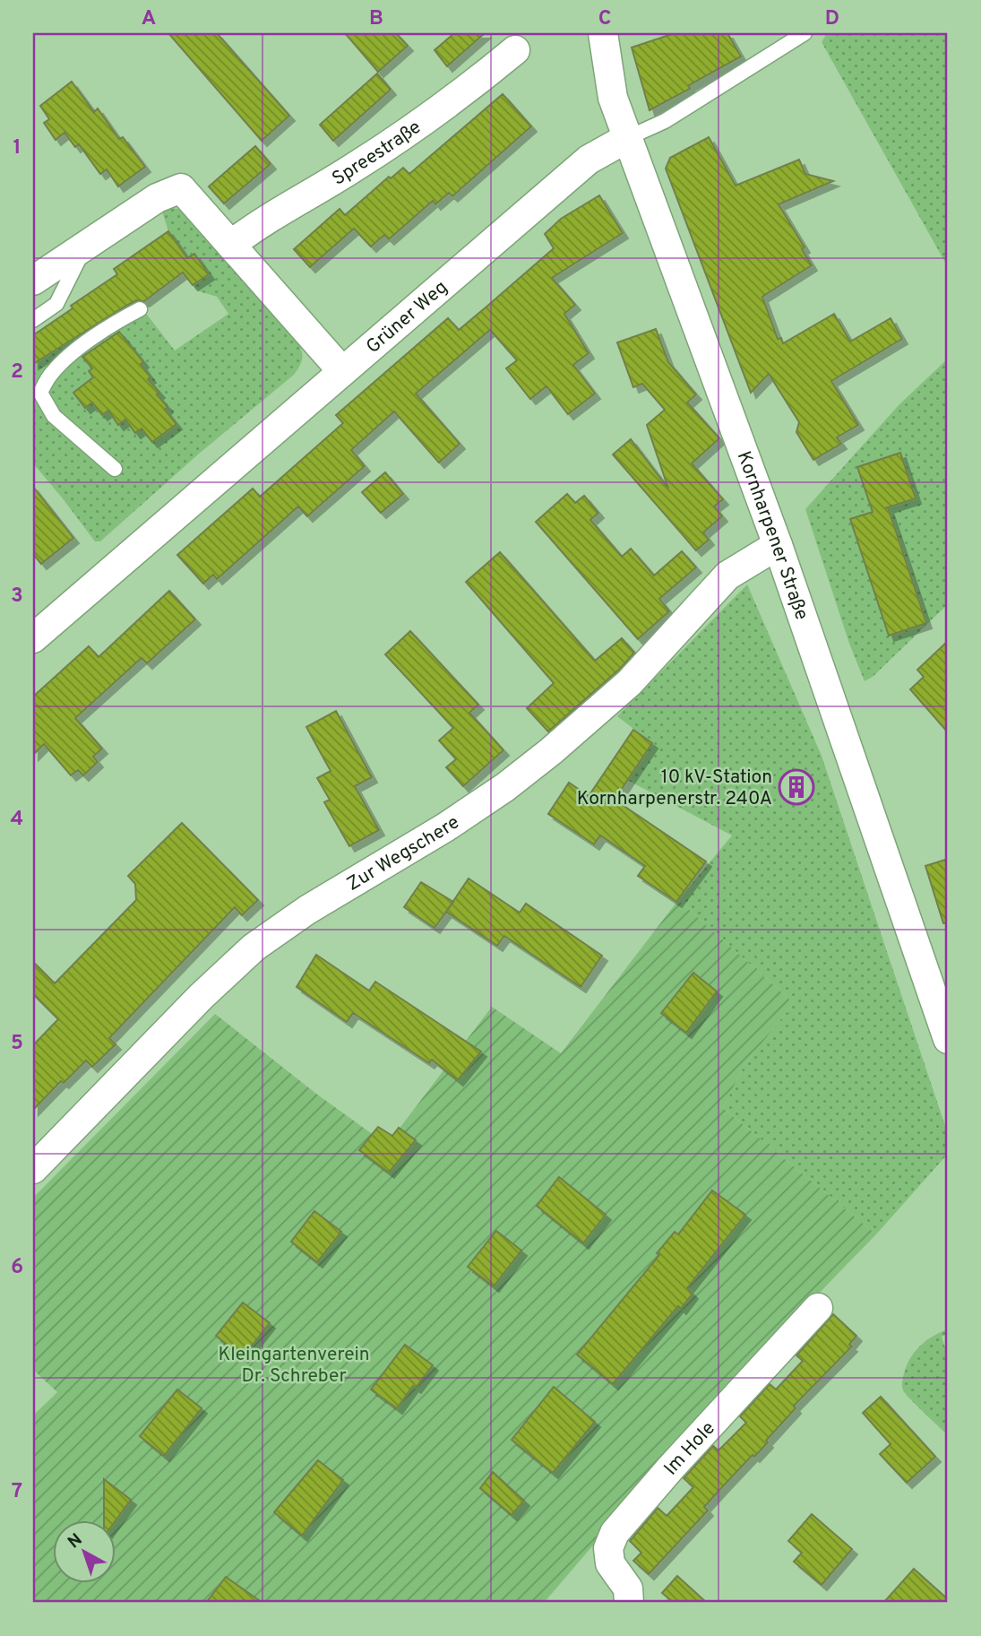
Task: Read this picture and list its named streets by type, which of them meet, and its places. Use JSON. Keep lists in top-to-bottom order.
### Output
{
  "streets": {
    "street": [
      "Spreestraße",
      "Grüner Weg",
      "Kornharpener Straße",
      "Zur Wegschere",
      "Im Hole"
    ]
  },
  "crossings": [
    ["Grüner Weg", "Kornharpener Straße"],
    ["Kornharpener Straße", "Zur Wegschere"]
  ],
  "parks": ["Kleingartenverein Dr. Schreber"],
  "places": {
    "building": ["10 kV-Station Kornharpenerstr. 240A"]
  },
  "north": "top left",
  "grid": {
    "columns": [
      "A",
      "B",
      "C",
      "D"
    ],
    "rows": [
      "1",
      "2",
      "3",
      "4",
      "5",
      "6",
      "7"
    ]
  }
}
